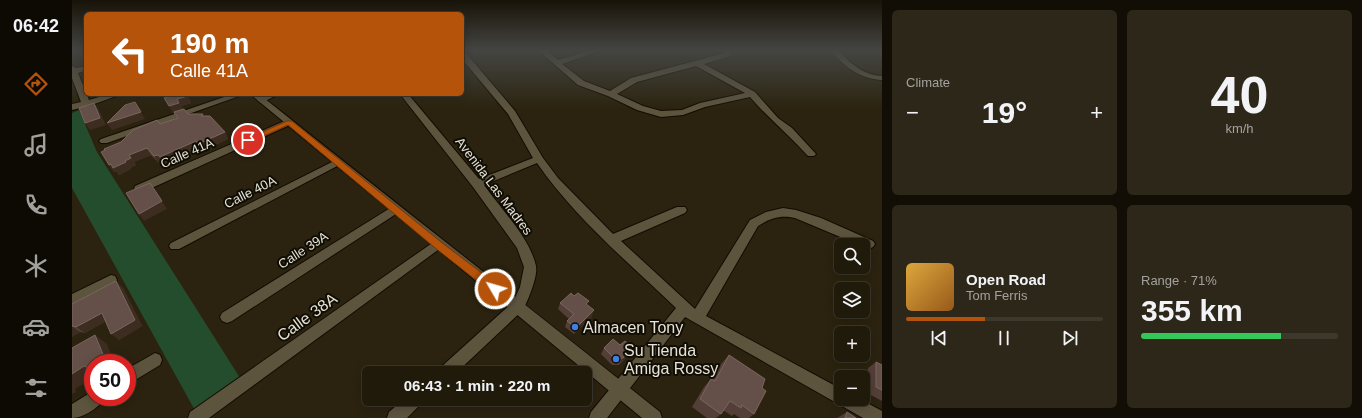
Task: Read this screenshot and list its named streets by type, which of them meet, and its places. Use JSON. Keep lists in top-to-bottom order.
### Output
{
  "streets": {
    "street": [
      "Calle 41A",
      "Avenida Las Madres",
      "Calle 40A",
      "Calle 39A",
      "Calle 38A"
    ]
  },
  "places": ["Almacen Tony", "Su Tienda Amiga Rossy"],
  "page": {
    "tabs": "06:42",
    "tile": [
      "Climate",
      ["40", "km/h"],
      ["Range · 71%", "355 km"]
    ],
    "turn": ["190 m", "Calle 41A"],
    "heat": ["−", "19°", "+"],
    "map_buttons": ["+", "−"],
    "song": ["Open Road", "Tom Ferris"],
    "limit": "50",
    "trip": "06:43 · 1 min · 220 m"
  }
}
